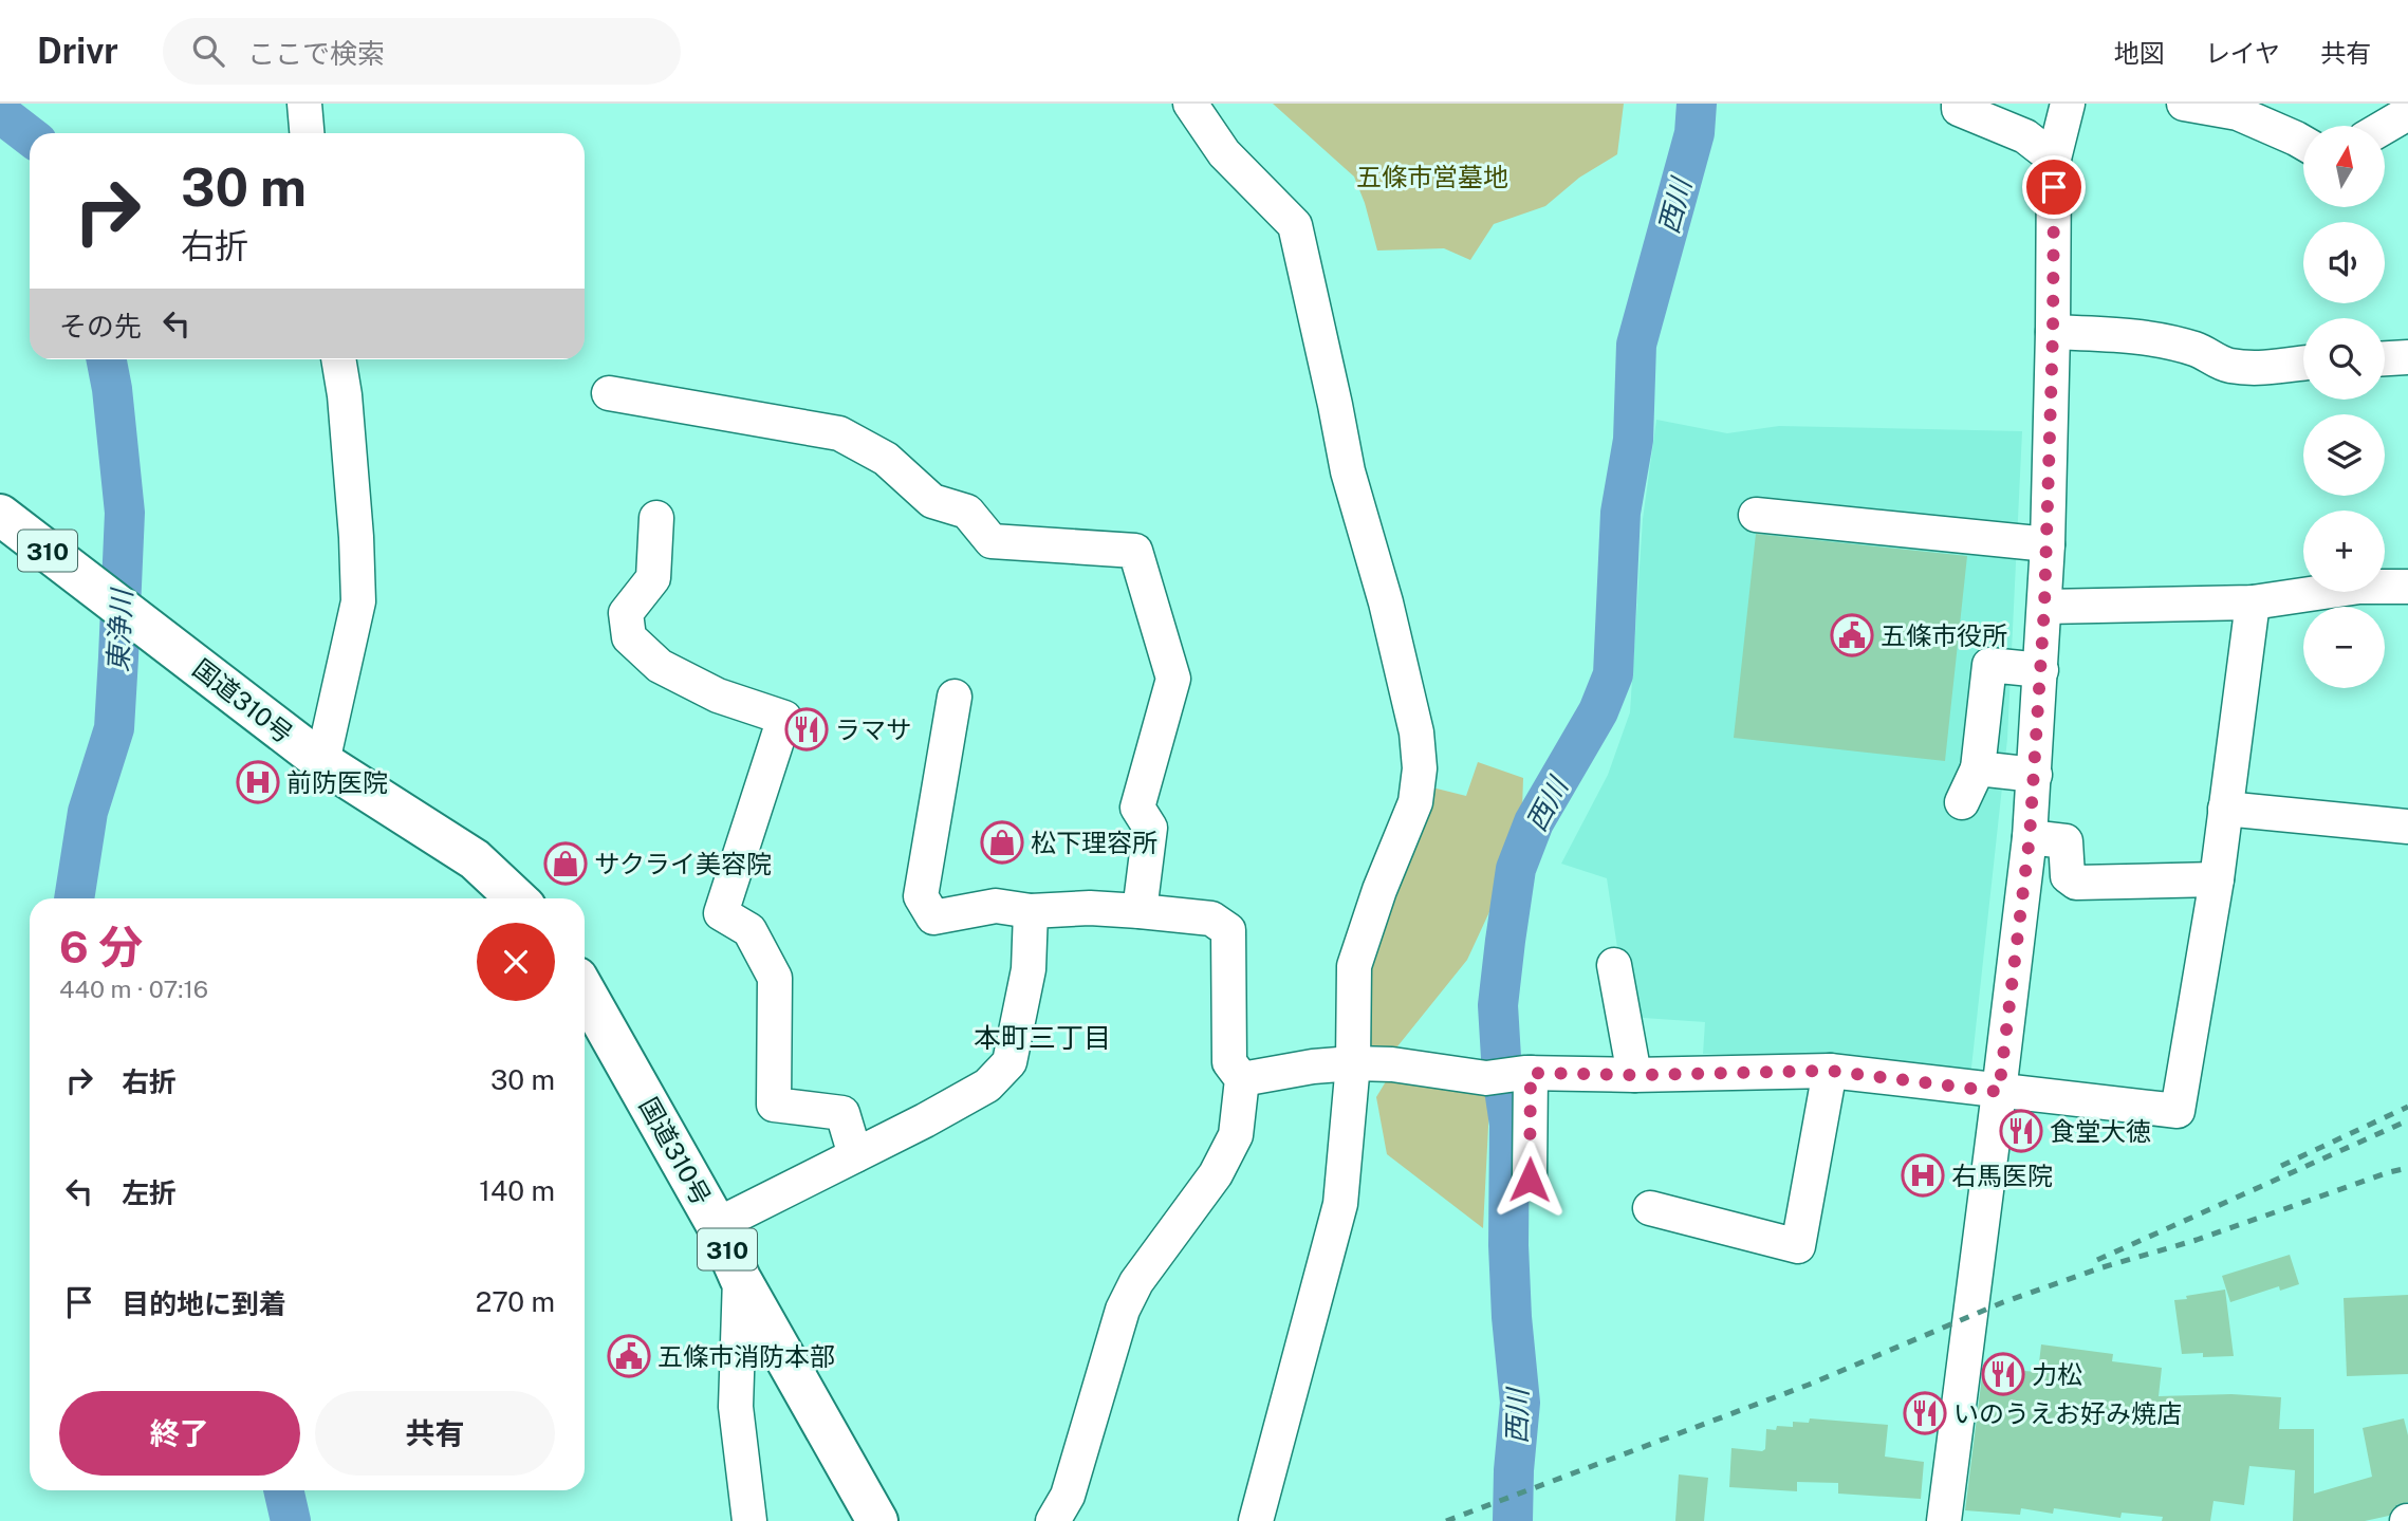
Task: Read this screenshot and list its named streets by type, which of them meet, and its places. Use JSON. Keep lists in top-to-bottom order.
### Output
{
  "streets": {
    "highway": ["310", "国道310号"]
  },
  "districts": ["本町三丁目"],
  "water": ["西川", "東浄川"],
  "parks": ["五條市営墓地"],
  "places": {
    "public building": ["五條市役所", "五條市消防本部"],
    "restaurant": [
      "ラマサ",
      "食堂大徳",
      "力松",
      "いのうえお好み焼店"
    ],
    "hospital": ["前防医院", "右馬医院"],
    "shop": ["松下理容所", "サクライ美容院"]
  },
  "north": "top",
  "page": {
    "header": "Drivr",
    "search": "ここで検索",
    "nav": ["地図", "レイヤ", "共有"],
    "map_buttons": ["+", "−"],
    "turn": ["30 m", "右折"],
    "then": "その先",
    "heading": ["6 分", "440 m · 07:16"],
    "list": [
      {
        "name": "右折",
        "value": "30 m"
      },
      {
        "name": "左折",
        "value": "140 m"
      },
      {
        "name": "目的地に到着",
        "value": "270 m"
      }
    ],
    "buttons": ["終了", "共有"]
  }
}
